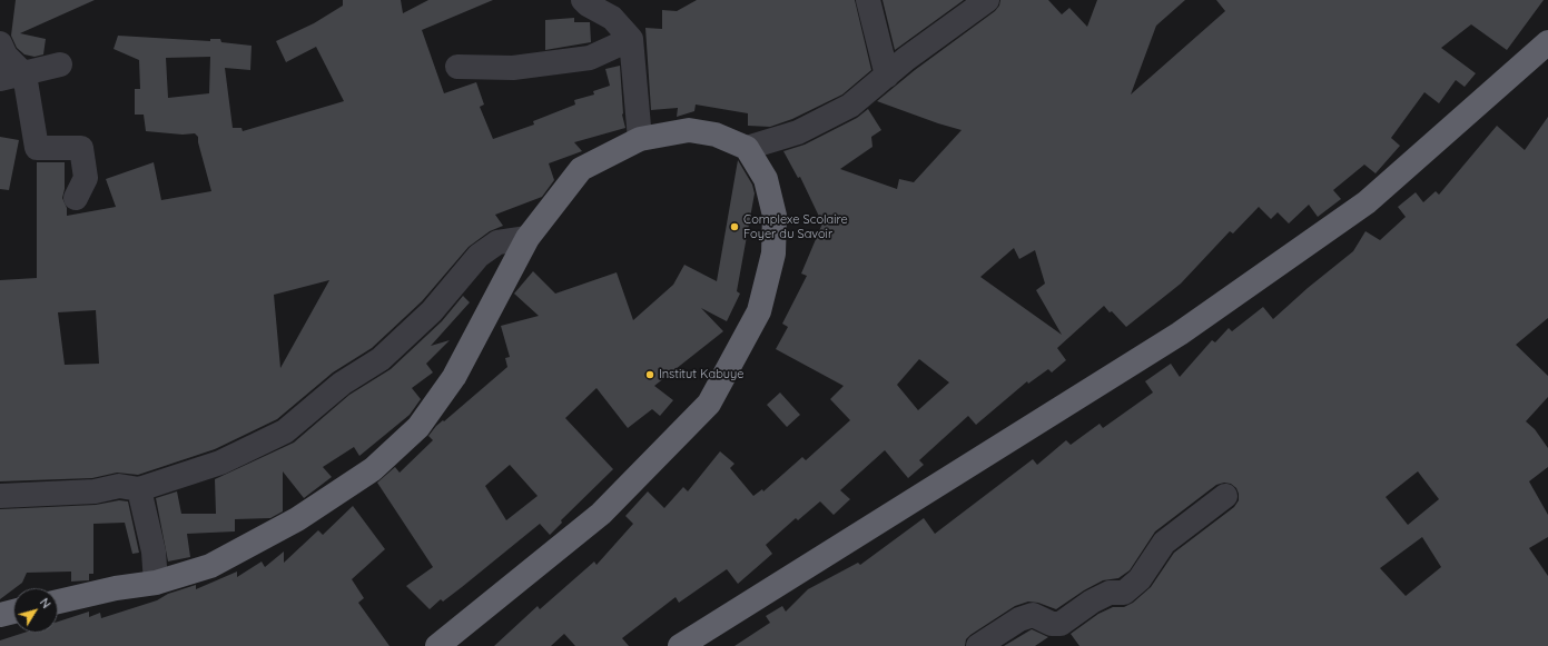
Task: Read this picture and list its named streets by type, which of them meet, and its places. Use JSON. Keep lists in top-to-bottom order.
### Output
{
  "places": ["Complexe Scolaire Foyer du Savoir", "Institut Kabuye"],
  "north": "top right"
}
